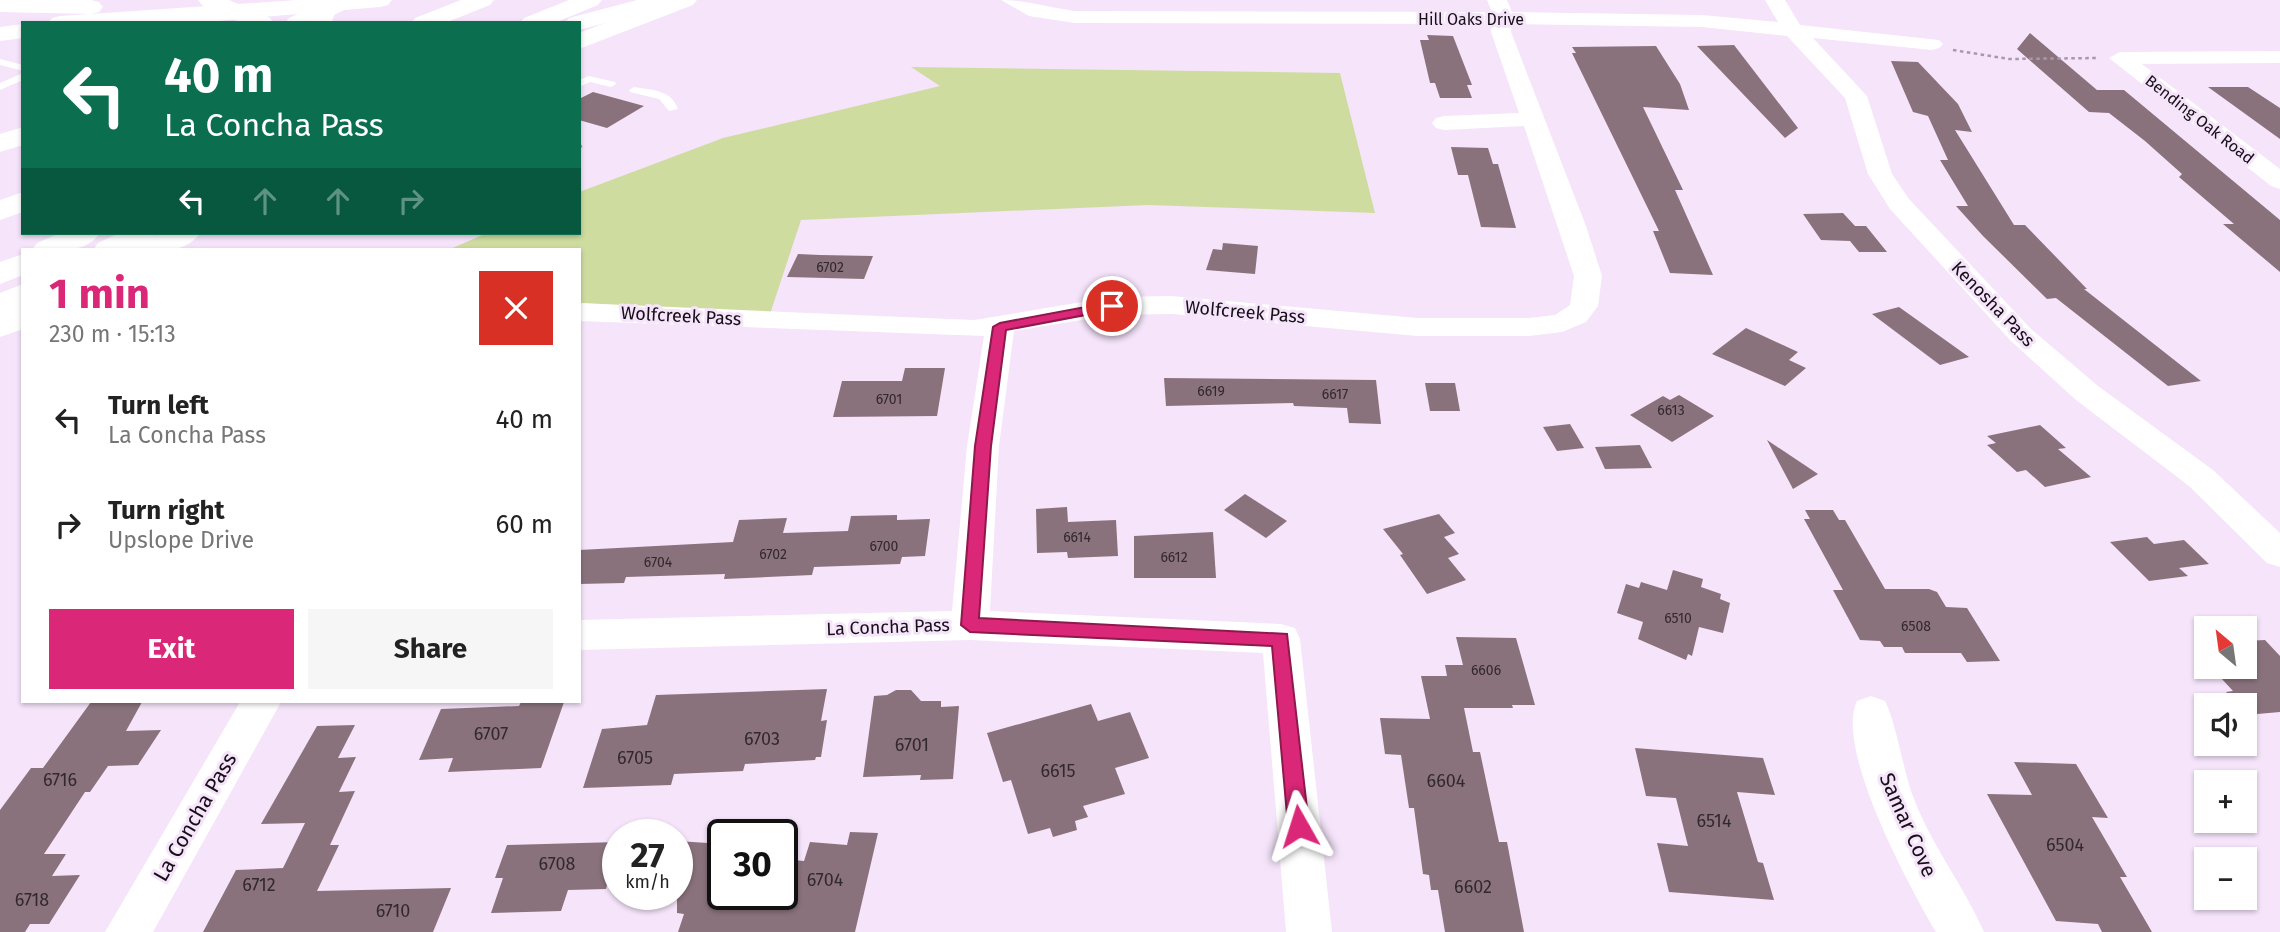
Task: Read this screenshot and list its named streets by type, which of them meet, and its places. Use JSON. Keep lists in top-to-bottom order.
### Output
{
  "streets": {
    "street": [
      "Hill Oaks Drive",
      "Bending Oak Road",
      "Kenosha Pass",
      "Wolfcreek Pass",
      "La Concha Pass",
      "Samar Cove"
    ]
  },
  "crossings": [
    ["Hill Oaks Drive", "Kenosha Pass"],
    ["Hill Oaks Drive", "Wolfcreek Pass"]
  ],
  "house_numbers": [
    "6702",
    "6619",
    "6617",
    "6701",
    "6613",
    "6614",
    "6700",
    "6702",
    "6612",
    "6704",
    "6510",
    "6508",
    "6606",
    "6707",
    "6703",
    "6701",
    "6705",
    "6615",
    "6716",
    "6604",
    "6514",
    "6504",
    "6708",
    "6704",
    "6712",
    "6602",
    "6718",
    "6710"
  ],
  "north": "top left",
  "page": {
    "turn": ["40 m", "La Concha Pass"],
    "heading": ["1 min", "230 m · 15:13"],
    "list": [
      {
        "name": "Turn left",
        "note": "La Concha Pass",
        "value": "40 m"
      },
      {
        "name": "Turn right",
        "note": "Upslope Drive",
        "value": "60 m"
      }
    ],
    "buttons": ["Exit", "Share"],
    "map_buttons": ["+", "−"],
    "speed": "27 km/h",
    "limit": "30"
  }
}
